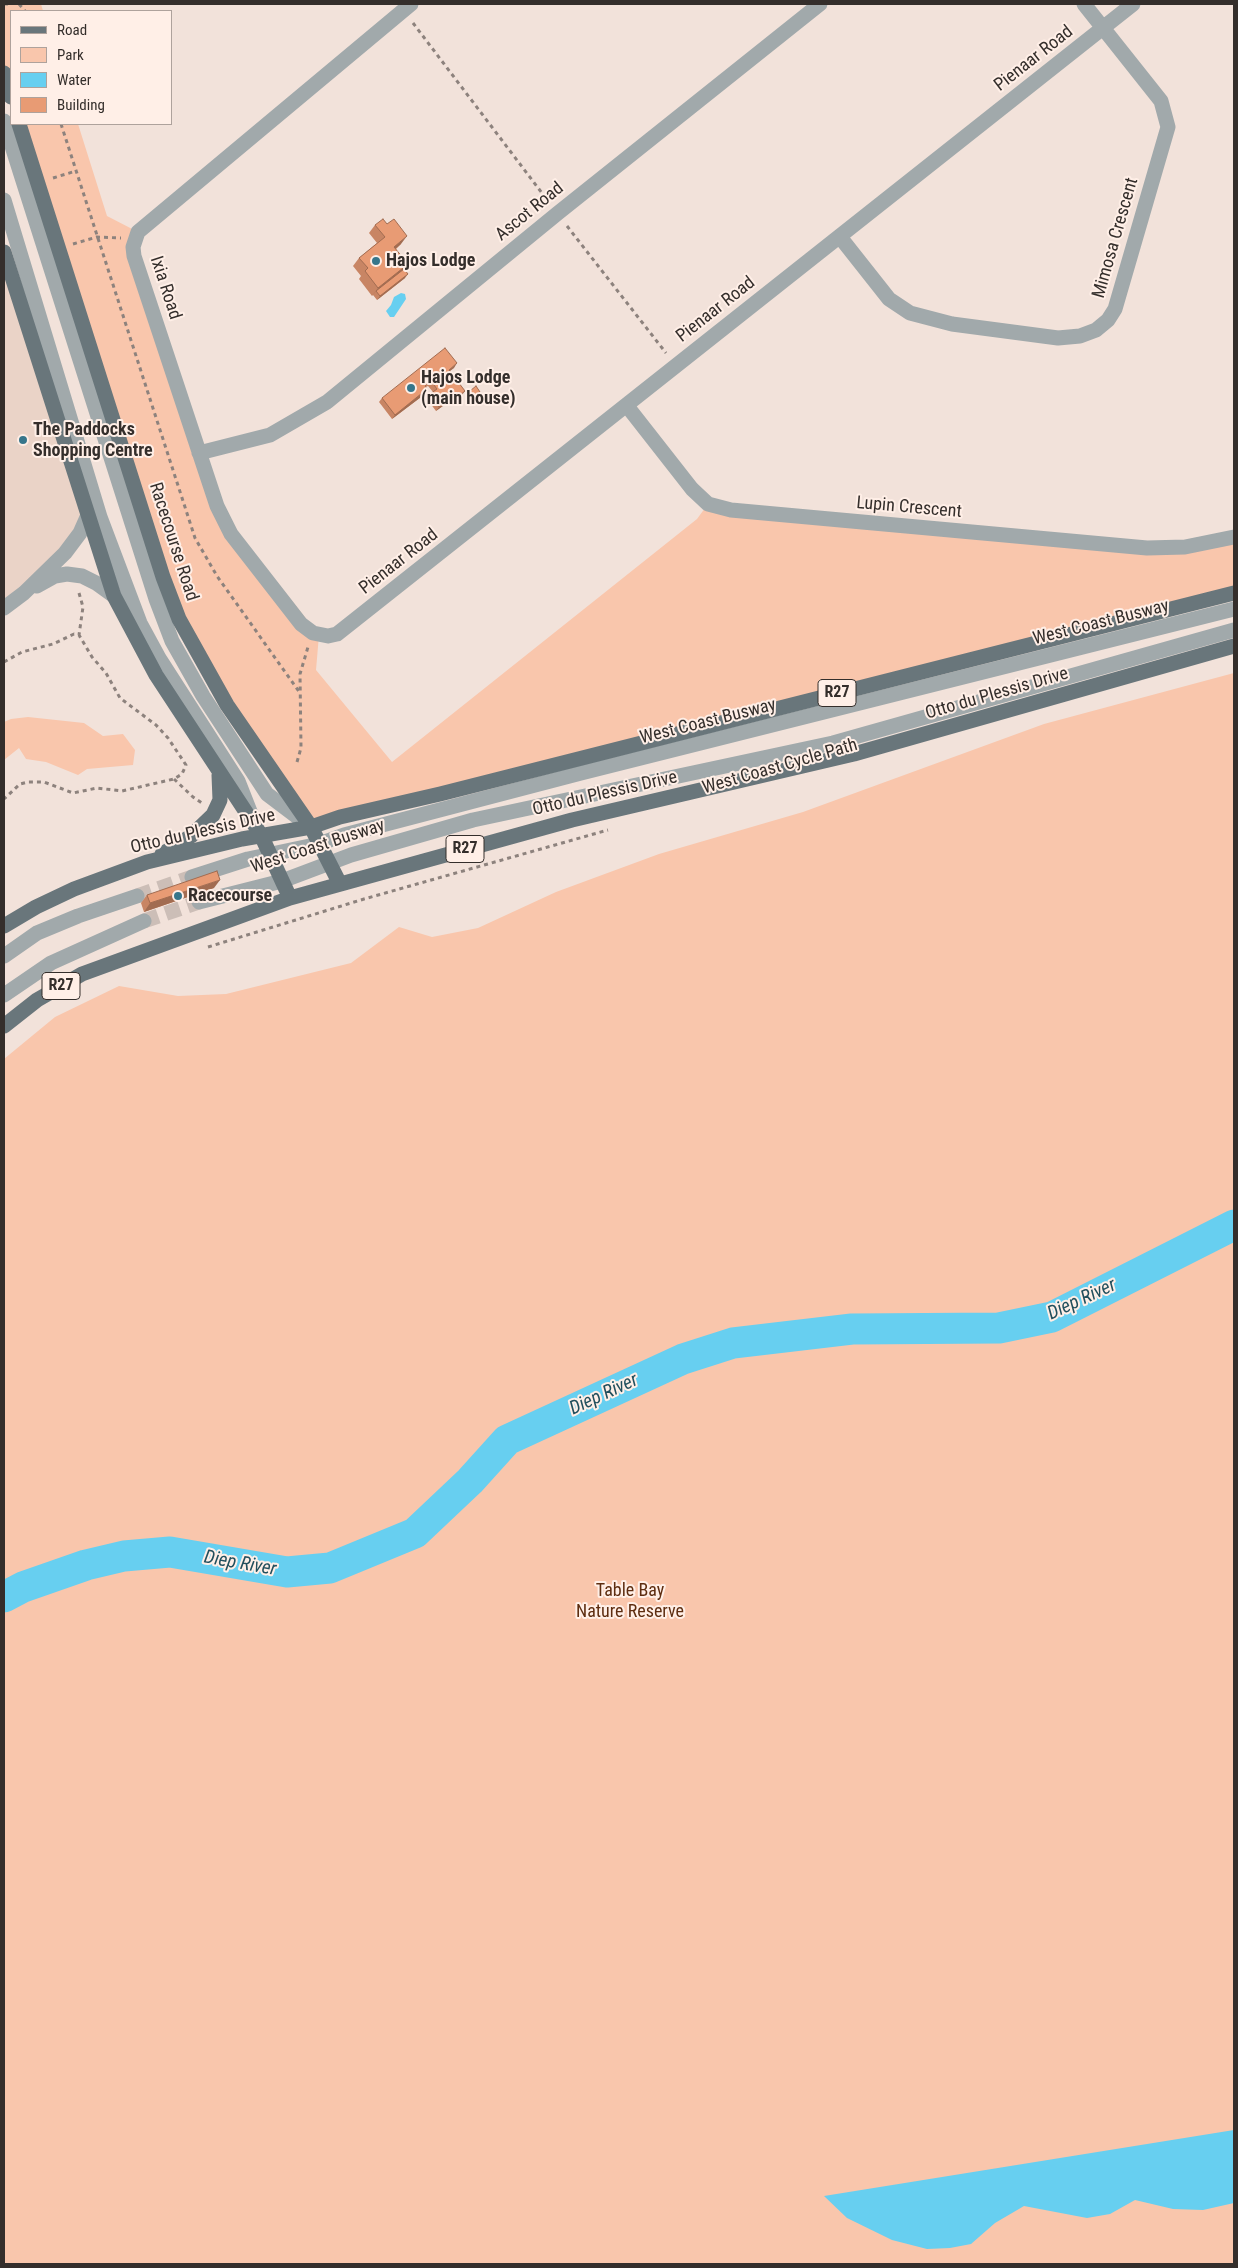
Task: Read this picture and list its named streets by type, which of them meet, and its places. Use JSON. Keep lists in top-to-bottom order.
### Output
{
  "streets": {
    "main road": ["Racecourse Road", "R27", "Otto du Plessis Drive"],
    "street": [
      "Pienaar Road",
      "Ascot Road",
      "Mimosa Crescent",
      "Ixia Road",
      "Lupin Crescent",
      "West Coast Busway"
    ]
  },
  "crossings": [
    ["Pienaar Road", "Mimosa Crescent"],
    ["Pienaar Road", "Ixia Road"],
    ["Pienaar Road", "Lupin Crescent"],
    ["Ascot Road", "Ixia Road"],
    ["Racecourse Road", "West Coast Busway"],
    ["Racecourse Road", "Otto du Plessis Drive"]
  ],
  "water": ["Diep River"],
  "parks": ["Table Bay Nature Reserve"],
  "places": [
    "Hajos Lodge",
    "Hajos Lodge (main house)",
    "The Paddocks Shopping Centre",
    "Racecourse"
  ],
  "legend": [
    "Road",
    "Park",
    "Water",
    "Building"
  ]
}
